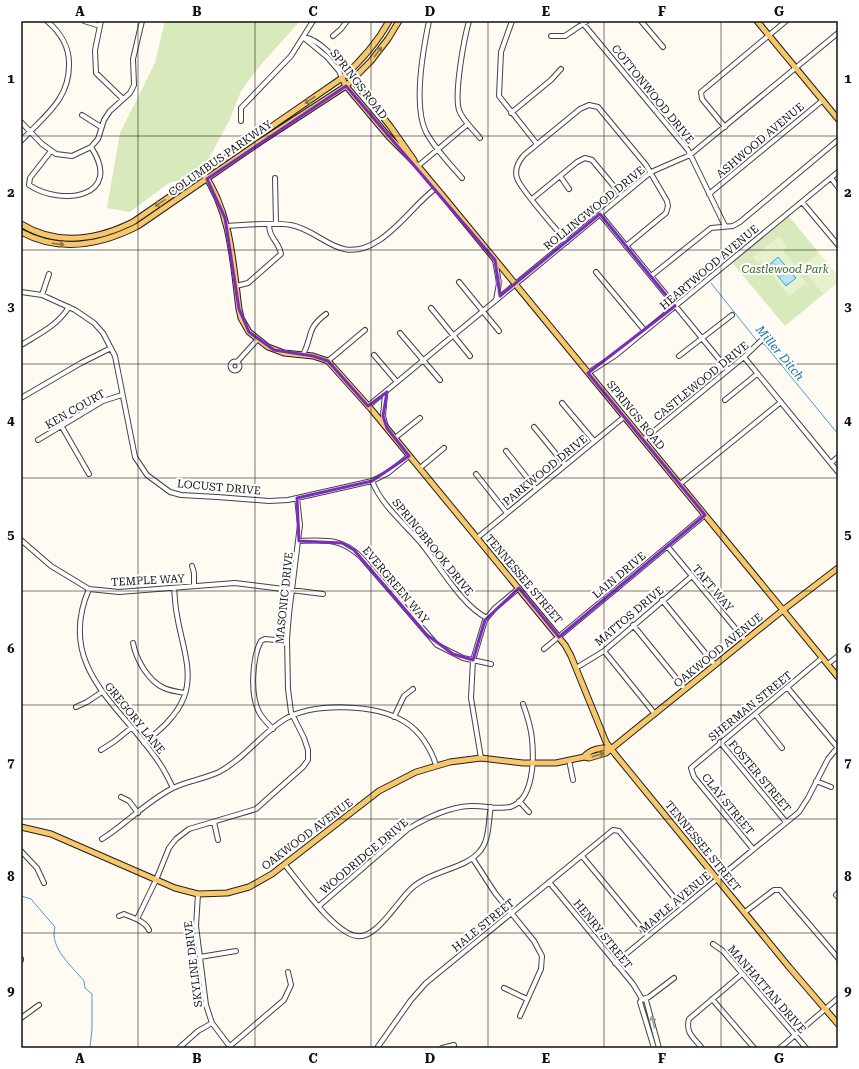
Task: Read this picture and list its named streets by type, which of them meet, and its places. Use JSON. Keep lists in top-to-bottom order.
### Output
{
  "streets": {
    "main road": [
      "SPRINGS ROAD",
      "COLUMBUS PARKWAY",
      "TENNESSEE STREET",
      "OAKWOOD AVENUE"
    ],
    "street": [
      "COTTONWOOD DRIVE",
      "ASHWOOD AVENUE",
      "ROLLINGWOOD DRIVE",
      "HEARTWOOD AVENUE",
      "CASTLEWOOD DRIVE",
      "KEN COURT",
      "PARKWOOD DRIVE",
      "LOCUST DRIVE",
      "SPRINGBROOK DRIVE",
      "LAIN DRIVE",
      "TEMPLE WAY",
      "EVERGREEN WAY",
      "TAFT WAY",
      "MASONIC DRIVE",
      "MATTOS DRIVE",
      "SHERMAN STREET",
      "GREGORY LANE",
      "FOSTER STREET",
      "CLAY STREET",
      "WOODRIDGE DRIVE",
      "MAPLE AVENUE",
      "HALE STREET",
      "HENRY STREET",
      "SKYLINE DRIVE",
      "MANHATTAN DRIVE"
    ]
  },
  "crossings": [
    ["SPRINGS ROAD", "COLUMBUS PARKWAY"],
    ["SPRINGS ROAD", "ROLLINGWOOD DRIVE"],
    ["SPRINGS ROAD", "HEARTWOOD AVENUE"],
    ["SPRINGS ROAD", "CASTLEWOOD DRIVE"],
    ["SPRINGS ROAD", "PARKWOOD DRIVE"],
    ["SPRINGS ROAD", "LAIN DRIVE"],
    ["SPRINGS ROAD", "OAKWOOD AVENUE"],
    ["SPRINGS ROAD", "SHERMAN STREET"],
    ["COTTONWOOD DRIVE", "ASHWOOD AVENUE"],
    ["COTTONWOOD DRIVE", "ROLLINGWOOD DRIVE"],
    ["ROLLINGWOOD DRIVE", "TENNESSEE STREET"],
    ["KEN COURT", "LOCUST DRIVE"],
    ["PARKWOOD DRIVE", "TENNESSEE STREET"],
    ["LOCUST DRIVE", "SPRINGBROOK DRIVE"],
    ["LOCUST DRIVE", "TENNESSEE STREET"],
    ["LOCUST DRIVE", "MASONIC DRIVE"],
    ["LAIN DRIVE", "TENNESSEE STREET"],
    ["LAIN DRIVE", "TAFT WAY"],
    ["TENNESSEE STREET", "MATTOS DRIVE"],
    ["TENNESSEE STREET", "OAKWOOD AVENUE"],
    ["TENNESSEE STREET", "MAPLE AVENUE"],
    ["TEMPLE WAY", "MASONIC DRIVE"],
    ["TEMPLE WAY", "GREGORY LANE"],
    ["EVERGREEN WAY", "MASONIC DRIVE"],
    ["TAFT WAY", "MATTOS DRIVE"],
    ["TAFT WAY", "OAKWOOD AVENUE"],
    ["MASONIC DRIVE", "OAKWOOD AVENUE"],
    ["OAKWOOD AVENUE", "SKYLINE DRIVE"],
    ["SHERMAN STREET", "FOSTER STREET"],
    ["SHERMAN STREET", "CLAY STREET"],
    ["FOSTER STREET", "MAPLE AVENUE"],
    ["CLAY STREET", "MAPLE AVENUE"],
    ["MAPLE AVENUE", "HALE STREET"],
    ["MAPLE AVENUE", "HENRY STREET"],
    ["HALE STREET", "HENRY STREET"]
  ],
  "water": ["Miller Ditch"],
  "parks": ["Castlewood Park"],
  "grid": {
    "columns": [
      "A",
      "B",
      "C",
      "D",
      "E",
      "F",
      "G"
    ],
    "rows": [
      "1",
      "2",
      "3",
      "4",
      "5",
      "6",
      "7",
      "8",
      "9"
    ]
  }
}
